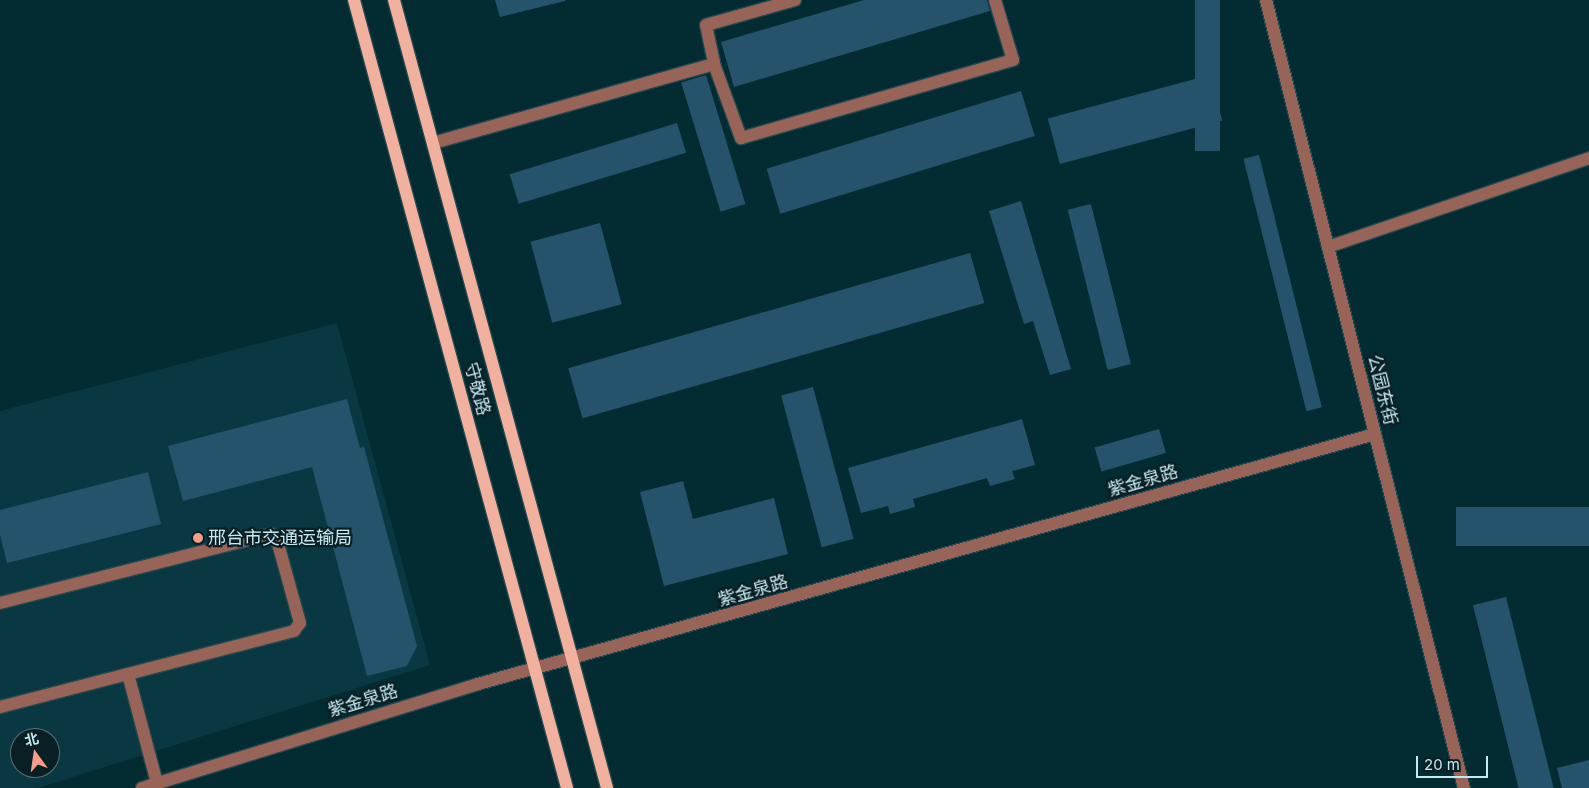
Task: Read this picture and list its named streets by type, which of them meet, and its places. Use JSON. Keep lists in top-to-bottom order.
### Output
{
  "streets": {
    "main road": ["守敬路"],
    "street": ["公园东街", "紫金泉路"]
  },
  "crossings": [
    ["守敬路", "紫金泉路"],
    ["公园东街", "紫金泉路"]
  ],
  "places": ["邢台市交通运输局"],
  "scale_bar": "20 m",
  "north": "top"
}
